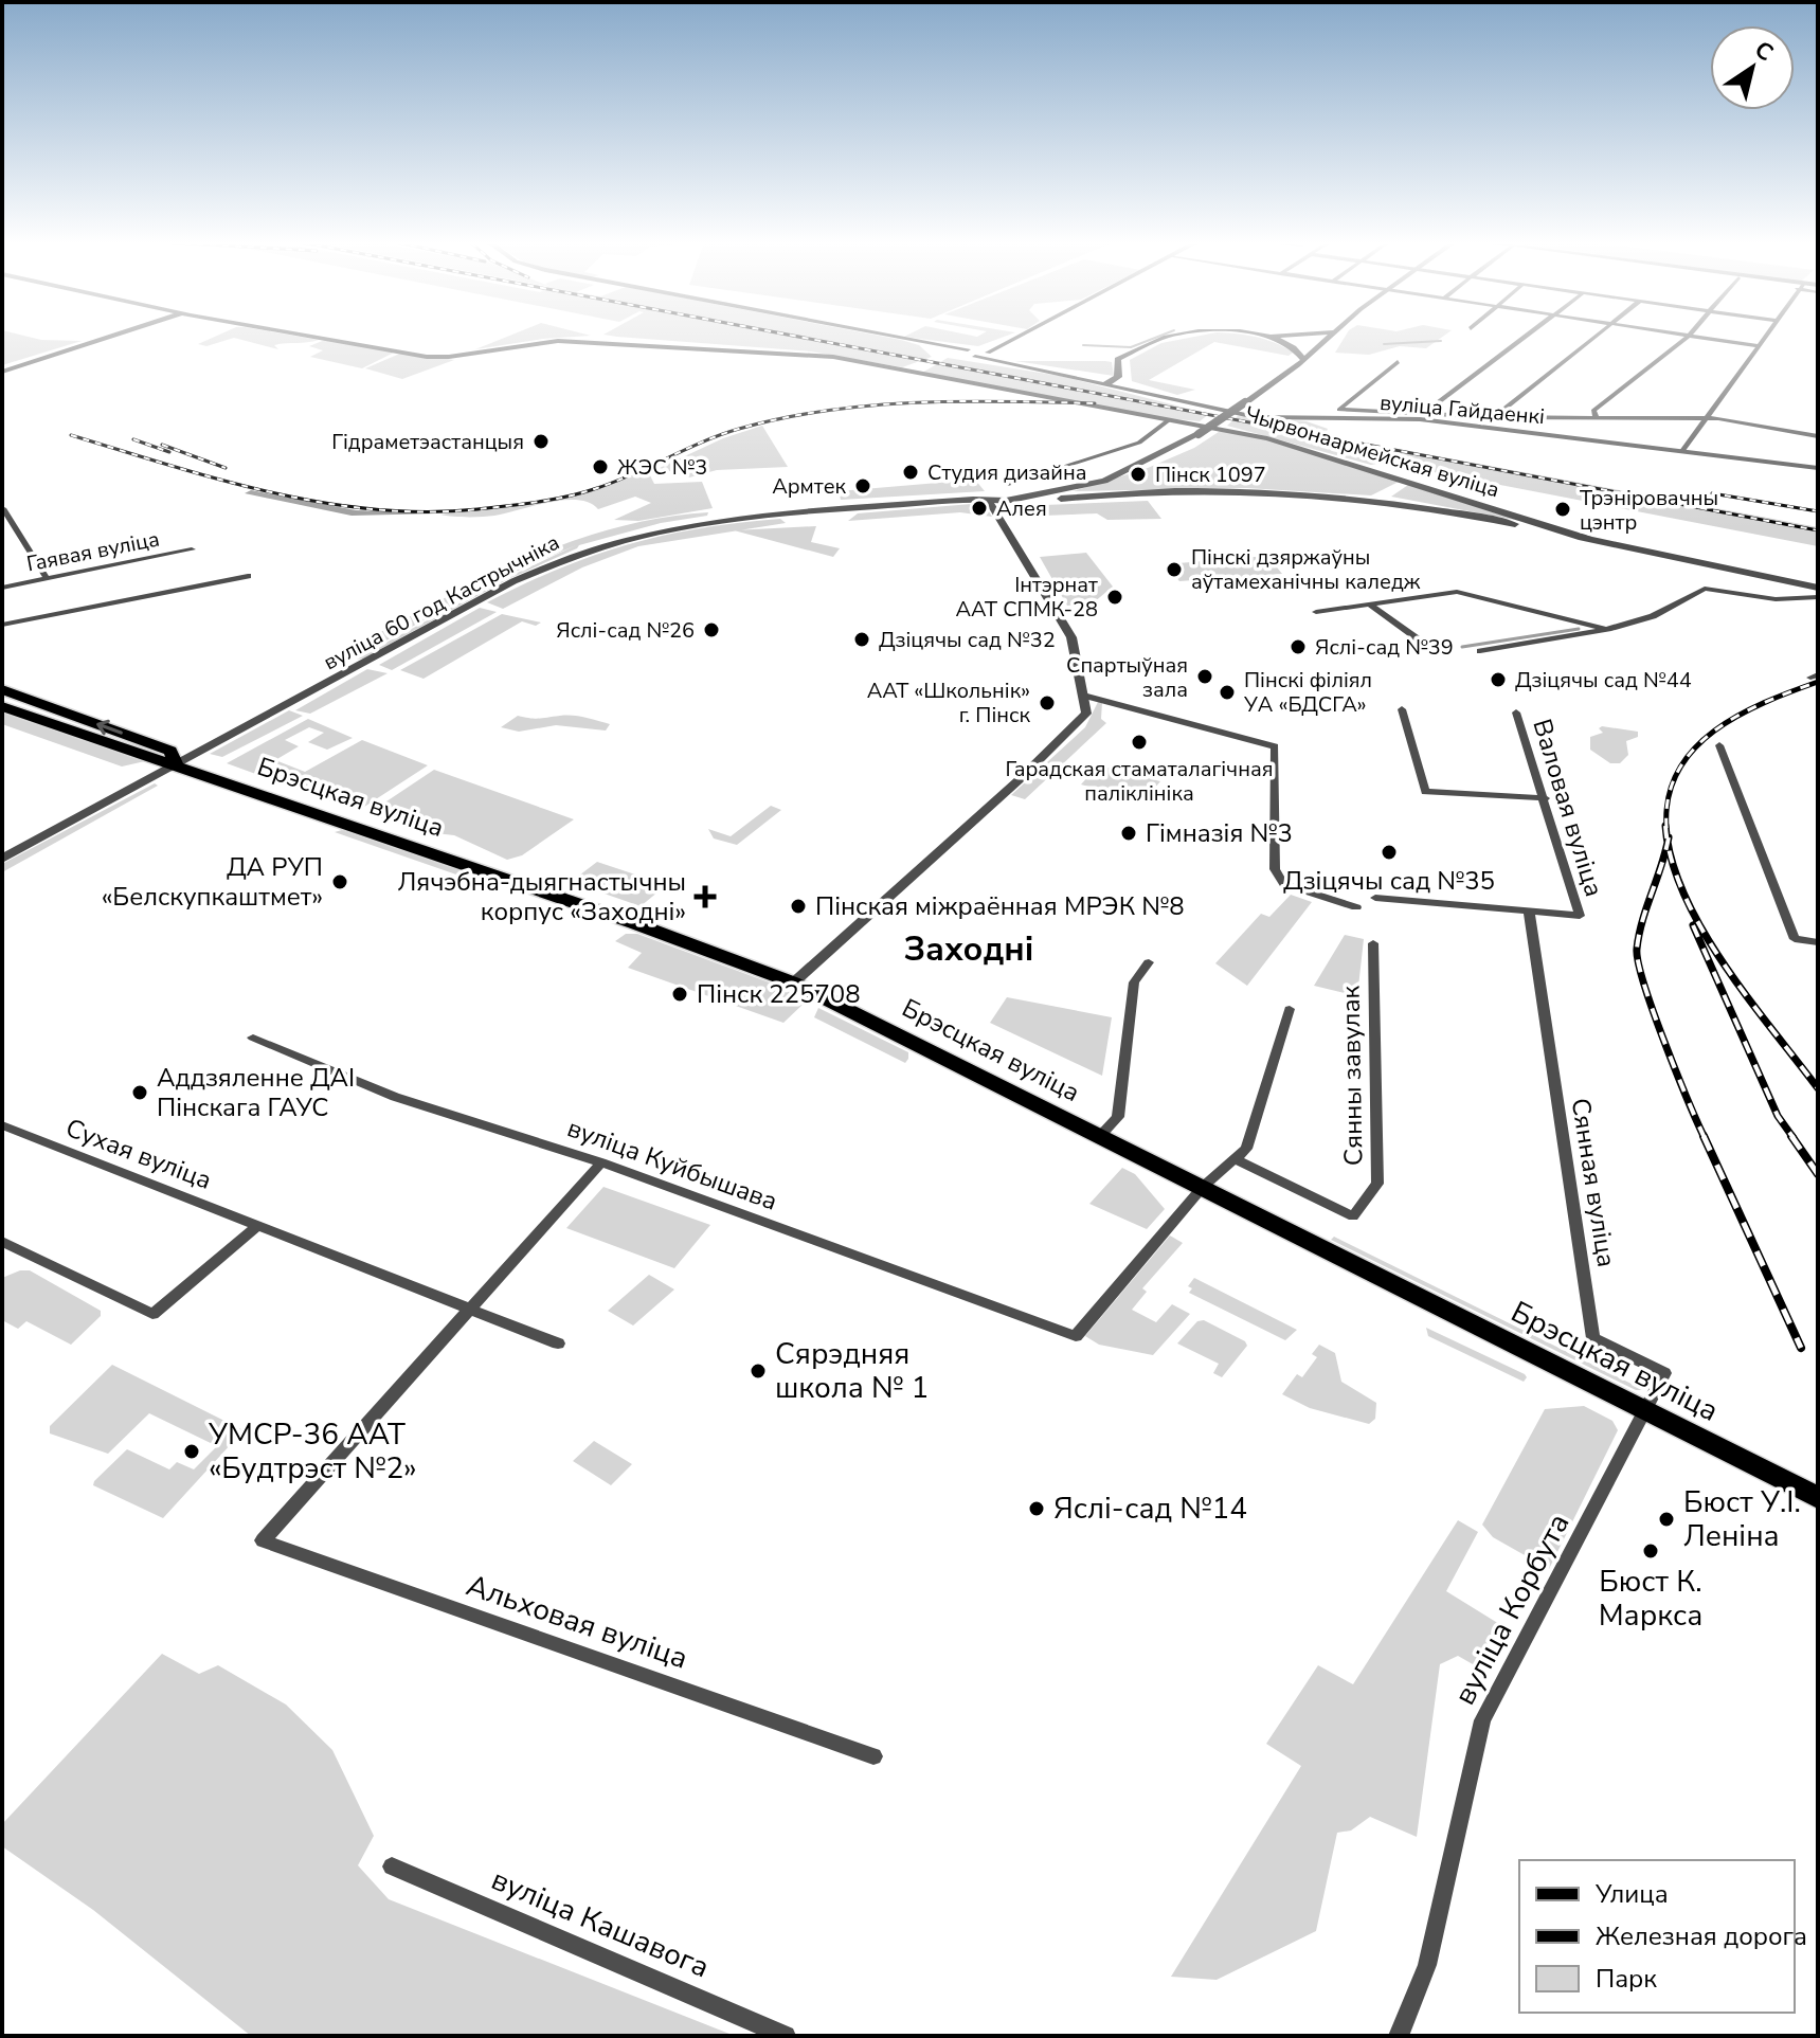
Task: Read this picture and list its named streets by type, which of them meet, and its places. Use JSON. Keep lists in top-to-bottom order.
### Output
{
  "streets": {
    "main road": ["Брэсцкая вуліца"],
    "street": [
      "вуліца Гайдаенкі",
      "Чырвонаармейская вуліца",
      "Гаявая вуліца",
      "вуліца 60 год Кастрычніка",
      "Валовая вуліца",
      "Сянны завулак",
      "Сухая вуліца",
      "вуліца Куйбышава",
      "Сянная вуліца",
      "вуліца Корбута",
      "Альховая вуліца",
      "вуліца Кашавога"
    ]
  },
  "crossings": [
    ["Чырвонаармейская вуліца", "вуліца 60 год Кастрычніка"],
    ["вуліца 60 год Кастрычніка", "Брэсцкая вуліца"],
    ["Брэсцкая вуліца", "вуліца Куйбышава"],
    ["Брэсцкая вуліца", "Сянная вуліца"],
    ["Брэсцкая вуліца", "вуліца Корбута"],
    ["Валовая вуліца", "Сянная вуліца"],
    ["Сухая вуліца", "Альховая вуліца"],
    ["Сянная вуліца", "вуліца Корбута"]
  ],
  "districts": ["Заходні"],
  "places": {
    "other": [
      "Гідраметэастанцыя",
      "ЖЭС №3",
      "Студия дизайна",
      "Пінск 1097",
      "Армтек",
      "Алея",
      "Трэніровачны цэнтр",
      "Пінскі дзяржаўны аўтамеханічны каледж",
      "Інтэрнат ААТ СПМК-28",
      "Яслі-сад №26",
      "Дзіцячы сад №32",
      "Яслі-сад №39",
      "Спартыўная зала",
      "Дзіцячы сад №44",
      "Пінскі філіял УА «БДСГА»",
      "ААТ «Школьнік» г. Пінск",
      "Гарадская стаматалагічная паліклініка",
      "Гімназія №3",
      "Дзіцячы сад №35",
      "ДА РУП «Белскупкаштмет»",
      "Пінская міжраённая МРЭК №8",
      "Пінск 225708",
      "Аддзяленне ДАІ Пінскага ГАУС",
      "Сярэдняя школа № 1",
      "УМСР-36 ААТ «Будтрэст №2»",
      "Яслі-сад №14",
      "Бюст У.І. Леніна",
      "Бюст К. Маркса"
    ],
    "health": ["Лячэбна-дыягнастычны корпус «Заходні»"]
  },
  "legend": ["Улица", "Железная дорога", "Парк"],
  "north": "top right"
}
